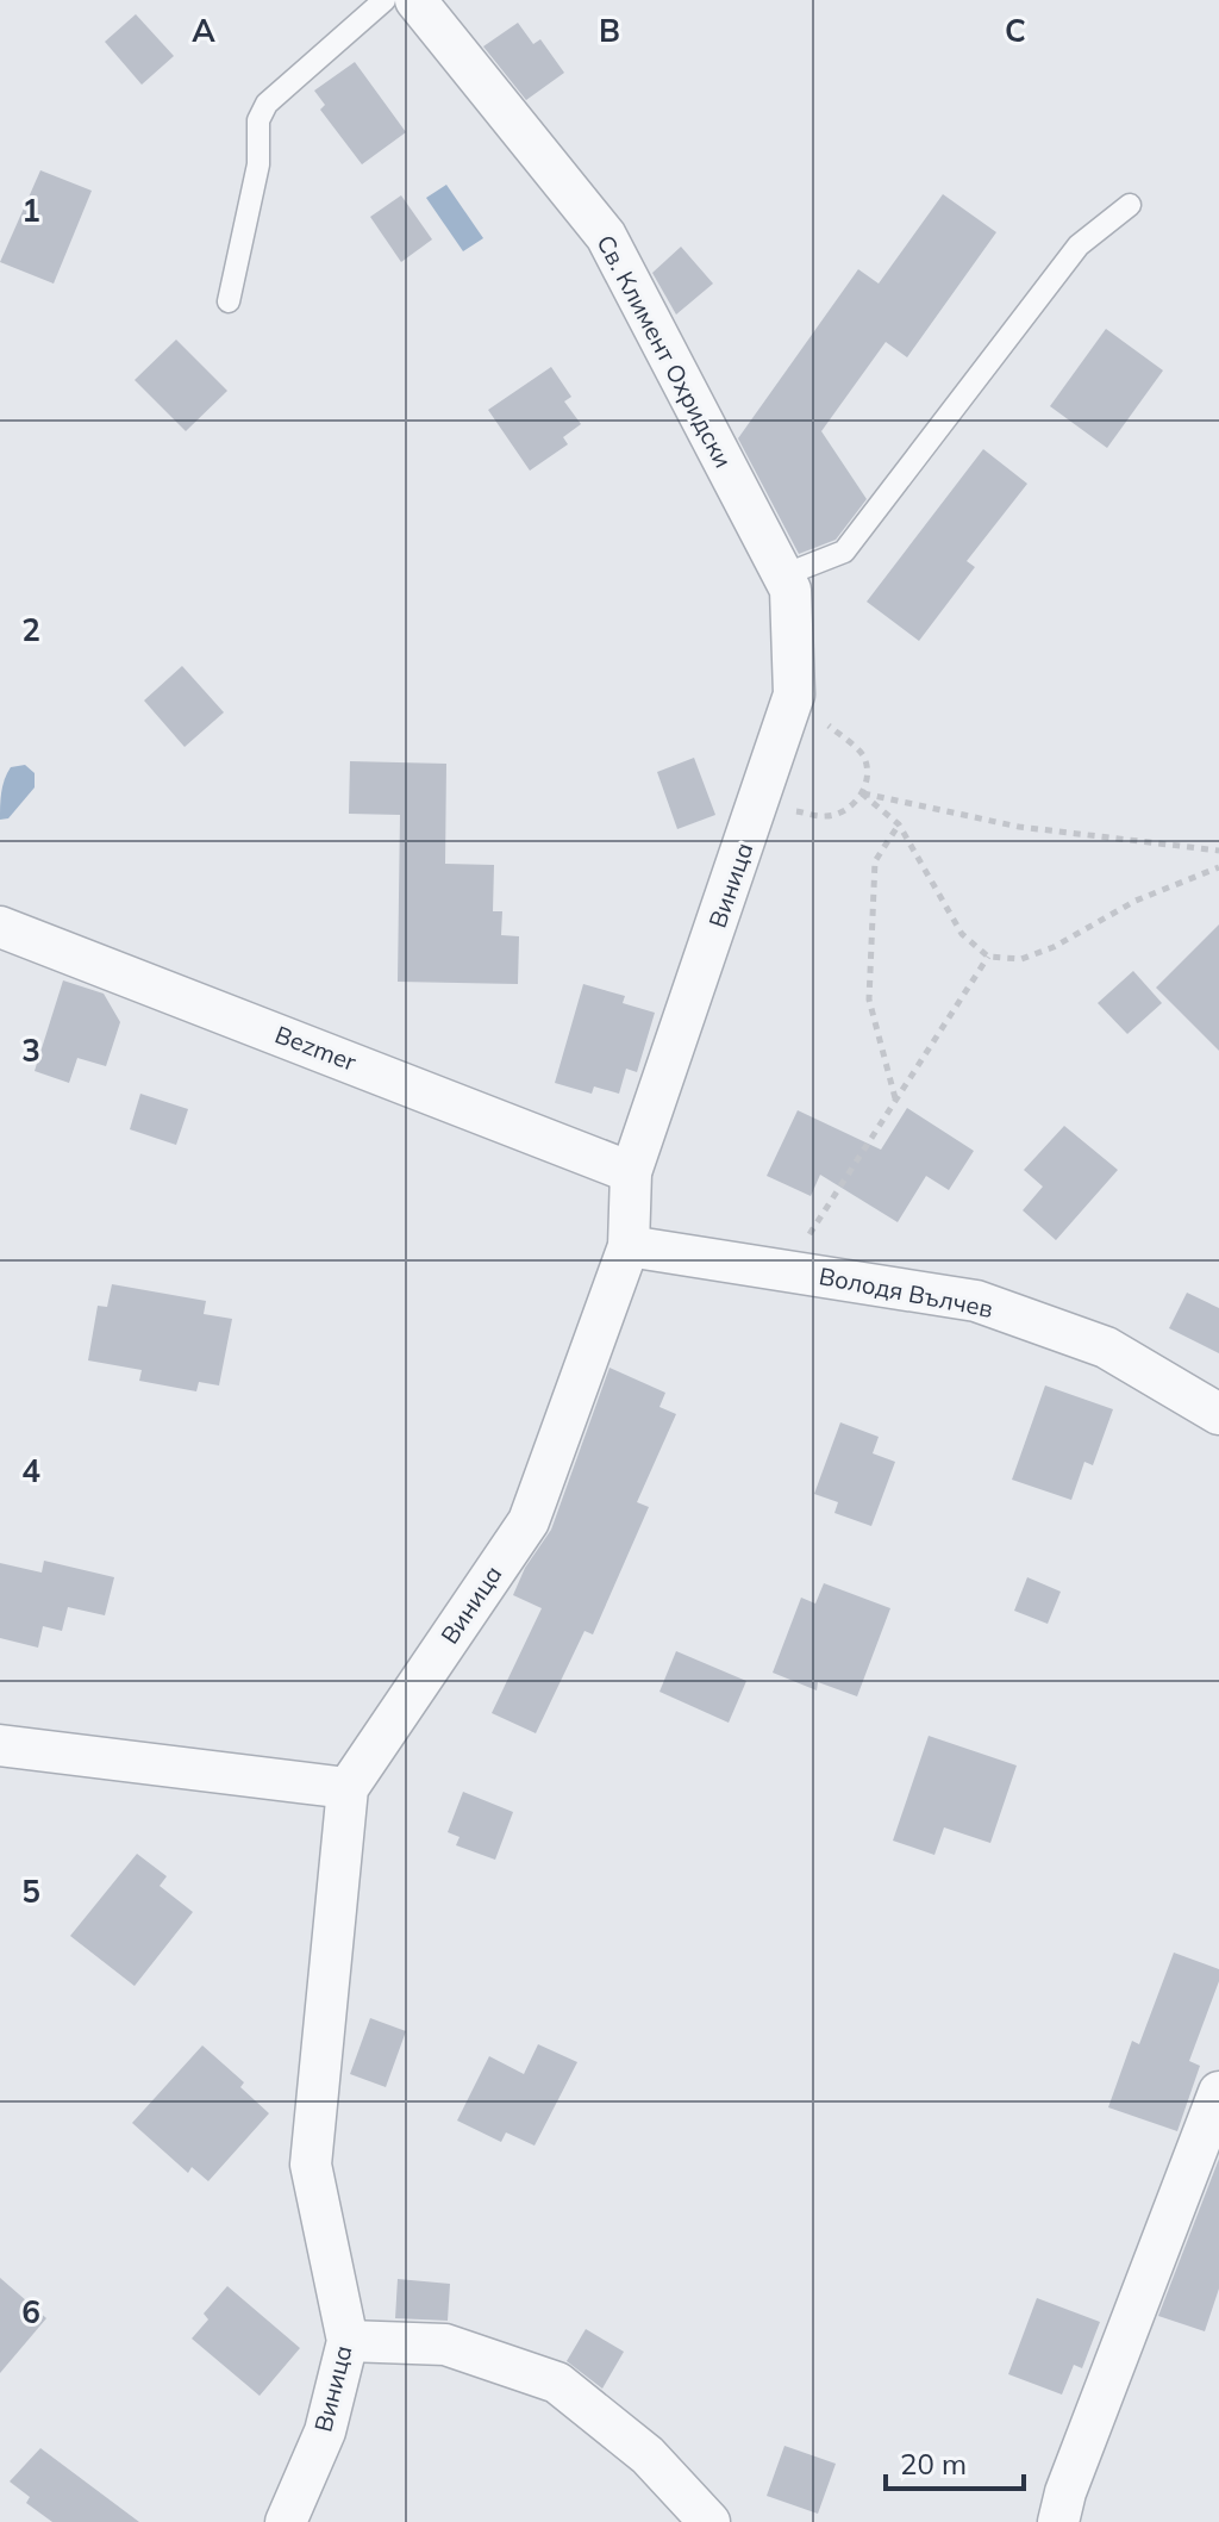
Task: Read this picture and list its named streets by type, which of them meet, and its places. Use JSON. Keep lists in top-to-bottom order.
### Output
{
  "streets": {
    "street": [
      "Св. Климент Охридски",
      "Виница",
      "Bezmer",
      "Володя Вълчев"
    ]
  },
  "crossings": [
    ["Св. Климент Охридски", "Виница"],
    ["Виница", "Bezmer"],
    ["Виница", "Володя Вълчев"]
  ],
  "scale_bar": "20 m",
  "grid": {
    "columns": ["A", "B", "C"],
    "rows": [
      "1",
      "2",
      "3",
      "4",
      "5",
      "6"
    ]
  }
}
